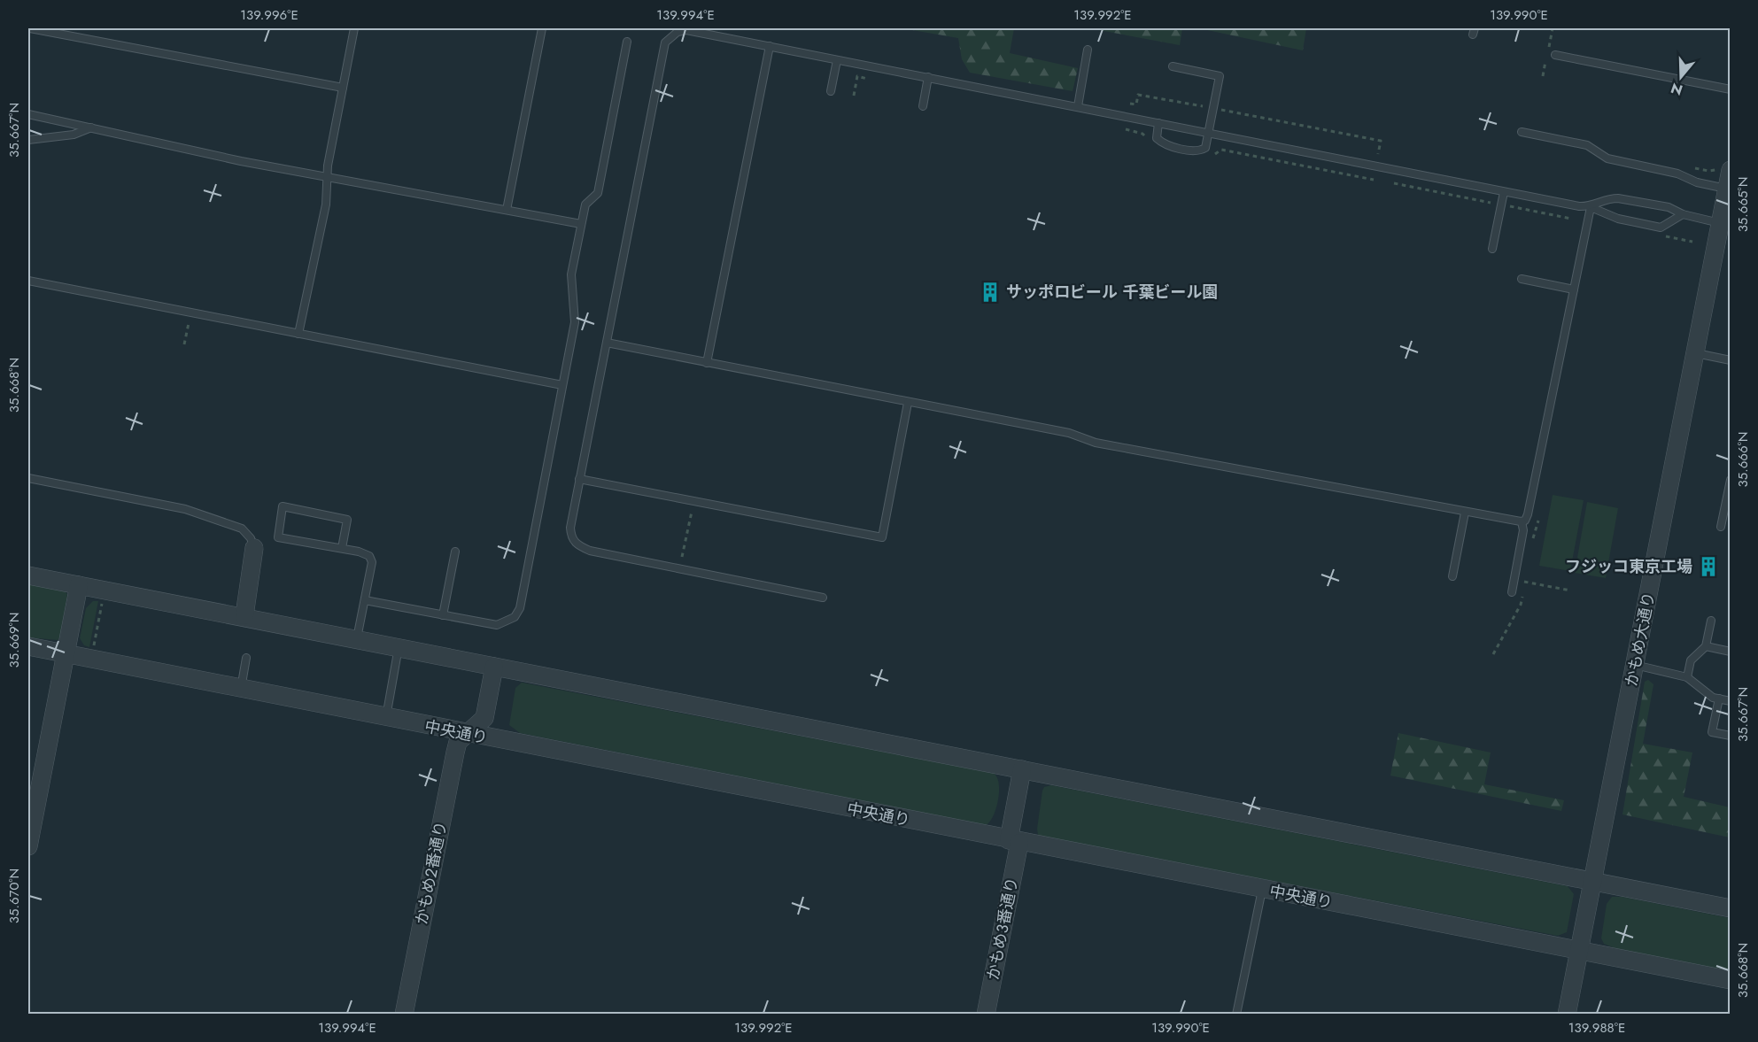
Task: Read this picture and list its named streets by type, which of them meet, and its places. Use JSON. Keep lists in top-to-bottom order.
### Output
{
  "streets": {
    "street": [
      "かもめ大通り",
      "中央通り",
      "かもめ2番通り",
      "かもめ3番通り"
    ]
  },
  "crossings": [
    ["かもめ大通り", "中央通り"],
    ["中央通り", "かもめ2番通り"],
    ["中央通り", "かもめ3番通り"]
  ],
  "places": {
    "building": ["サッポロビール 千葉ビール園", "フジッコ東京工場"]
  },
  "north": "bottom",
  "coordinates": [
    "139.996°E",
    "139.994°E",
    "139.992°E",
    "139.990°E",
    "35.667°N",
    "35.665°N",
    "35.668°N",
    "35.666°N",
    "35.669°N",
    "35.670°N",
    "139.988°E"
  ]
}
